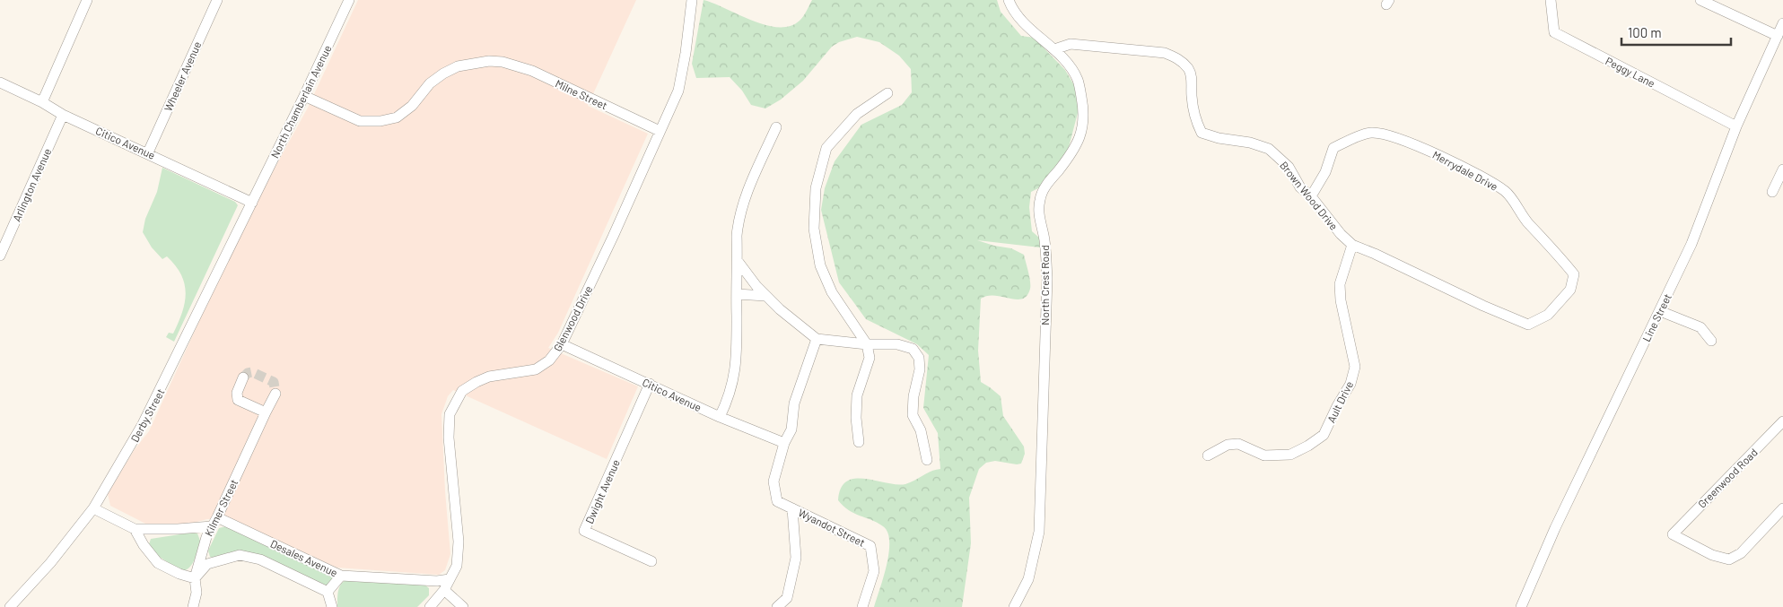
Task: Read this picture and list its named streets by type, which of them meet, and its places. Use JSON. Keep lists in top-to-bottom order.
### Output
{
  "streets": {
    "street": [
      "Peggy Lane",
      "Wheeler Avenue",
      "Milne Street",
      "North Chamberlain Avenue",
      "Citico Avenue",
      "Merrydale Drive",
      "Arlington Avenue",
      "Brown Wood Drive",
      "North Crest Road",
      "Line Street",
      "Glenwood Drive",
      "Ault Drive",
      "Derby Street",
      "Greenwood Road",
      "Dwight Avenue",
      "Kilmer Street",
      "Wyandot Street",
      "Desales Avenue"
    ]
  },
  "crossings": [
    ["Peggy Lane", "Line Street"],
    ["Wheeler Avenue", "Citico Avenue"],
    ["Milne Street", "North Chamberlain Avenue"],
    ["Milne Street", "Glenwood Drive"],
    ["North Chamberlain Avenue", "Citico Avenue"],
    ["North Chamberlain Avenue", "Derby Street"],
    ["Citico Avenue", "Arlington Avenue"],
    ["Citico Avenue", "Glenwood Drive"],
    ["Citico Avenue", "Derby Street"],
    ["Citico Avenue", "Dwight Avenue"],
    ["Citico Avenue", "Wyandot Street"],
    ["Merrydale Drive", "Brown Wood Drive"],
    ["Brown Wood Drive", "North Crest Road"],
    ["Brown Wood Drive", "Ault Drive"],
    ["Glenwood Drive", "Desales Avenue"],
    ["Kilmer Street", "Desales Avenue"]
  ],
  "scale_bar": "100 m"
}
